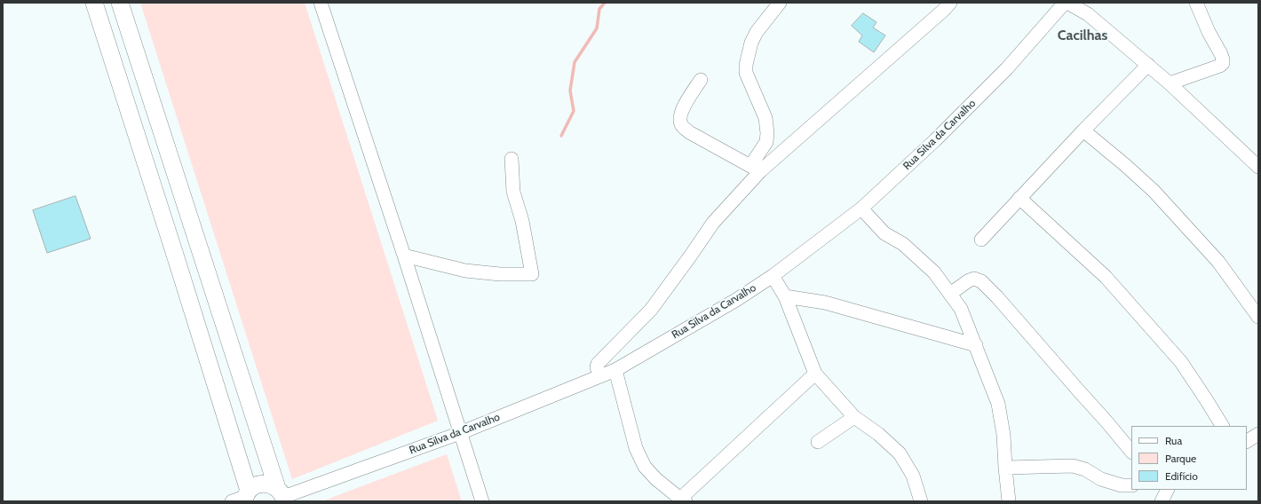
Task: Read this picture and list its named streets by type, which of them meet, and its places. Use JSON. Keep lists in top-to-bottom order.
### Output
{
  "streets": {
    "street": ["Rua Silva da Carvalho"]
  },
  "districts": ["Cacilhas"],
  "legend": ["Rua", "Parque", "Edifício"]
}
